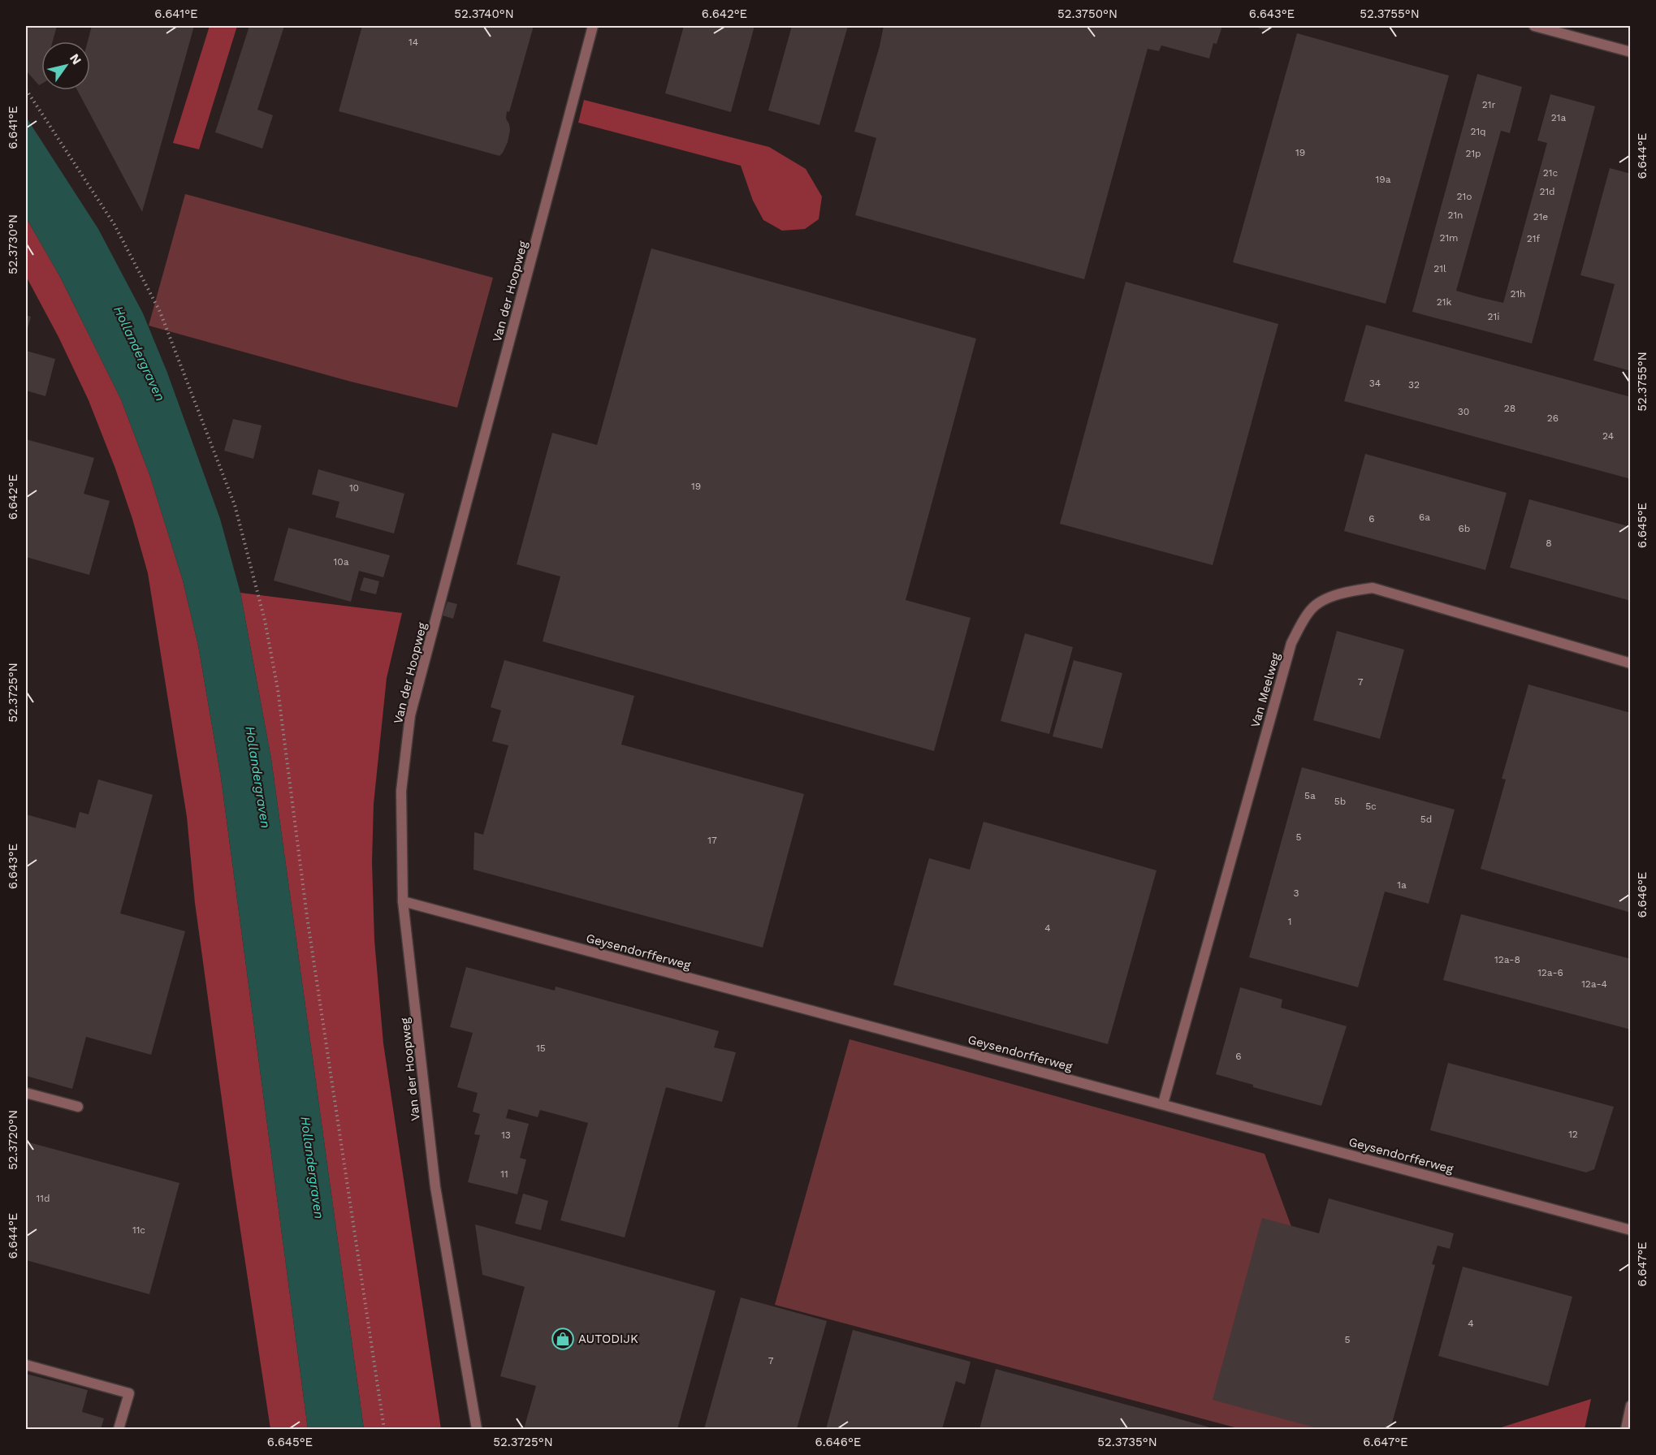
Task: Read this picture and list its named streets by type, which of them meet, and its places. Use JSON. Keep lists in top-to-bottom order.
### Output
{
  "streets": {
    "street": ["Van der Hoopweg", "Van Meelweg", "Geysendorfferweg"]
  },
  "crossings": [
    ["Van der Hoopweg", "Geysendorfferweg"],
    ["Van Meelweg", "Geysendorfferweg"]
  ],
  "water": ["Hollandergraven"],
  "places": {
    "shop": ["AUTODIJK"]
  },
  "house_numbers": [
    "14",
    "21r",
    "21a",
    "21q",
    "19",
    "21p",
    "21c",
    "19a",
    "21d",
    "21o",
    "21n",
    "21e",
    "21m",
    "21f",
    "21l",
    "21h",
    "21k",
    "21i",
    "34",
    "32",
    "28",
    "30",
    "26",
    "24",
    "19",
    "10",
    "6a",
    "6",
    "6b",
    "8",
    "10a",
    "7",
    "5a",
    "5b",
    "5c",
    "5d",
    "5",
    "17",
    "1a",
    "3",
    "1",
    "4",
    "12a-8",
    "12a-6",
    "12a-4",
    "15",
    "6",
    "12",
    "13",
    "11",
    "11d",
    "11c",
    "4",
    "5",
    "7"
  ],
  "north": "top right",
  "coordinates": [
    "6.641°E",
    "52.3740°N",
    "6.642°E",
    "52.3750°N",
    "6.643°E",
    "52.3755°N",
    "6.644°E",
    "52.3730°N",
    "6.645°E",
    "52.3725°N",
    "6.646°E",
    "52.3720°N",
    "6.647°E",
    "52.3735°N"
  ]
}
